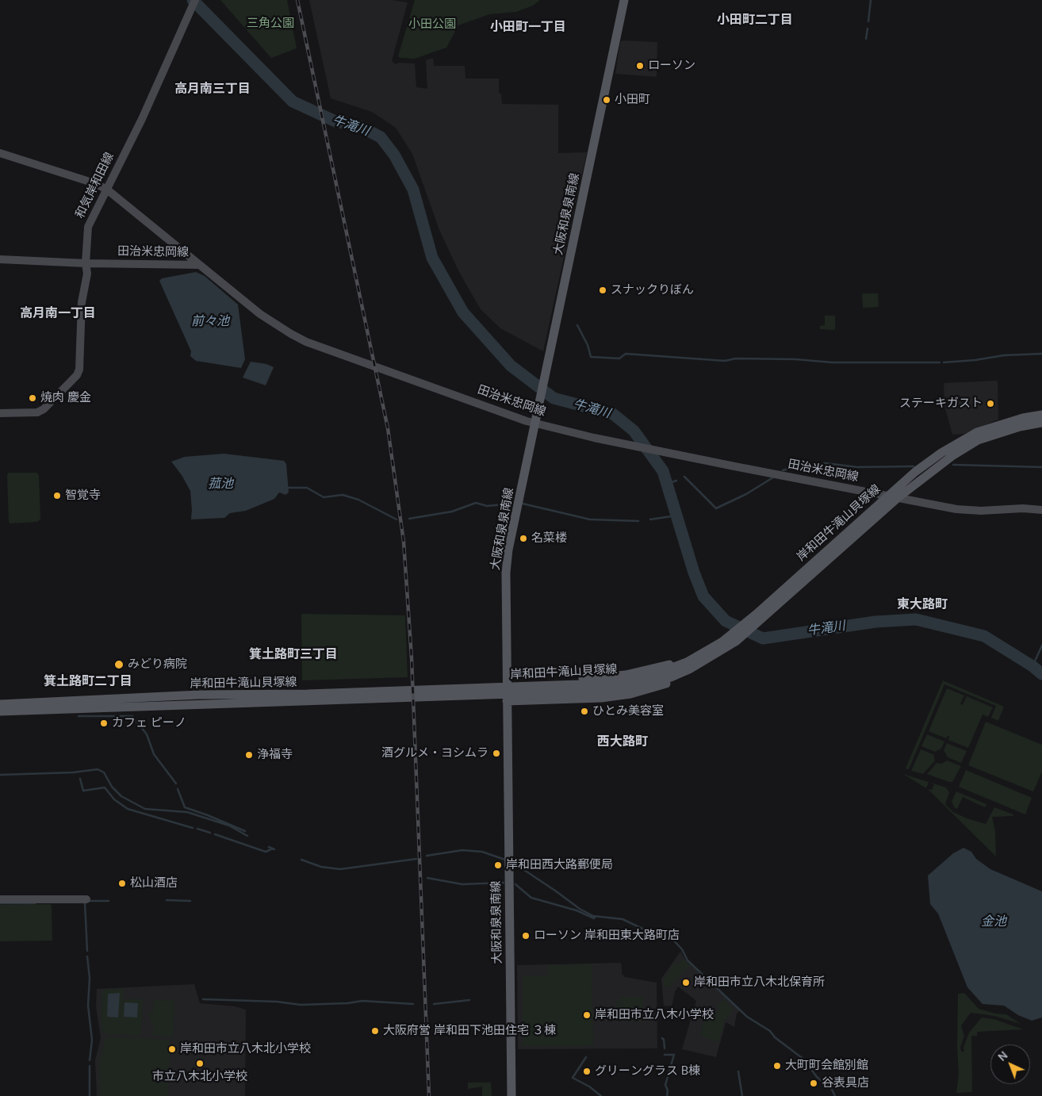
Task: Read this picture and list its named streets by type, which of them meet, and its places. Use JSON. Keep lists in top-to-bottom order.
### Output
{
  "streets": {
    "main road": [
      "和気岸和田線",
      "大阪和泉泉南線",
      "田治米忠岡線",
      "岸和田牛滝山貝塚線"
    ]
  },
  "crossings": [
    ["和気岸和田線", "田治米忠岡線"],
    ["大阪和泉泉南線", "田治米忠岡線"],
    ["田治米忠岡線", "岸和田牛滝山貝塚線"]
  ],
  "districts": [
    "小田町二丁目",
    "小田町一丁目",
    "高月南三丁目",
    "高月南一丁目",
    "東大路町",
    "箕土路町三丁目",
    "箕土路町二丁目",
    "西大路町"
  ],
  "water": [
    "牛滝川",
    "前々池",
    "菰池",
    "金池"
  ],
  "parks": ["三角公園", "小田公園"],
  "places": [
    "ローソン",
    "小田町",
    "スナックりぼん",
    "焼肉 慶金",
    "ステーキガスト",
    "智覚寺",
    "名菜楼",
    "みどり病院",
    "ひとみ美容室",
    "カフェ ピーノ",
    "酒グルメ・ヨシムラ",
    "浄福寺",
    "岸和田西大路郵便局",
    "松山酒店",
    "ローソン 岸和田東大路町店",
    "岸和田市立八木北保育所",
    "岸和田市立八木小学校",
    "大阪府営 岸和田下池田住宅 ３棟",
    "岸和田市立八木北小学校",
    "市立八木北小学校",
    "大町町会館別館",
    "グリーングラス B棟",
    "谷表具店"
  ],
  "north": "top left"
}
